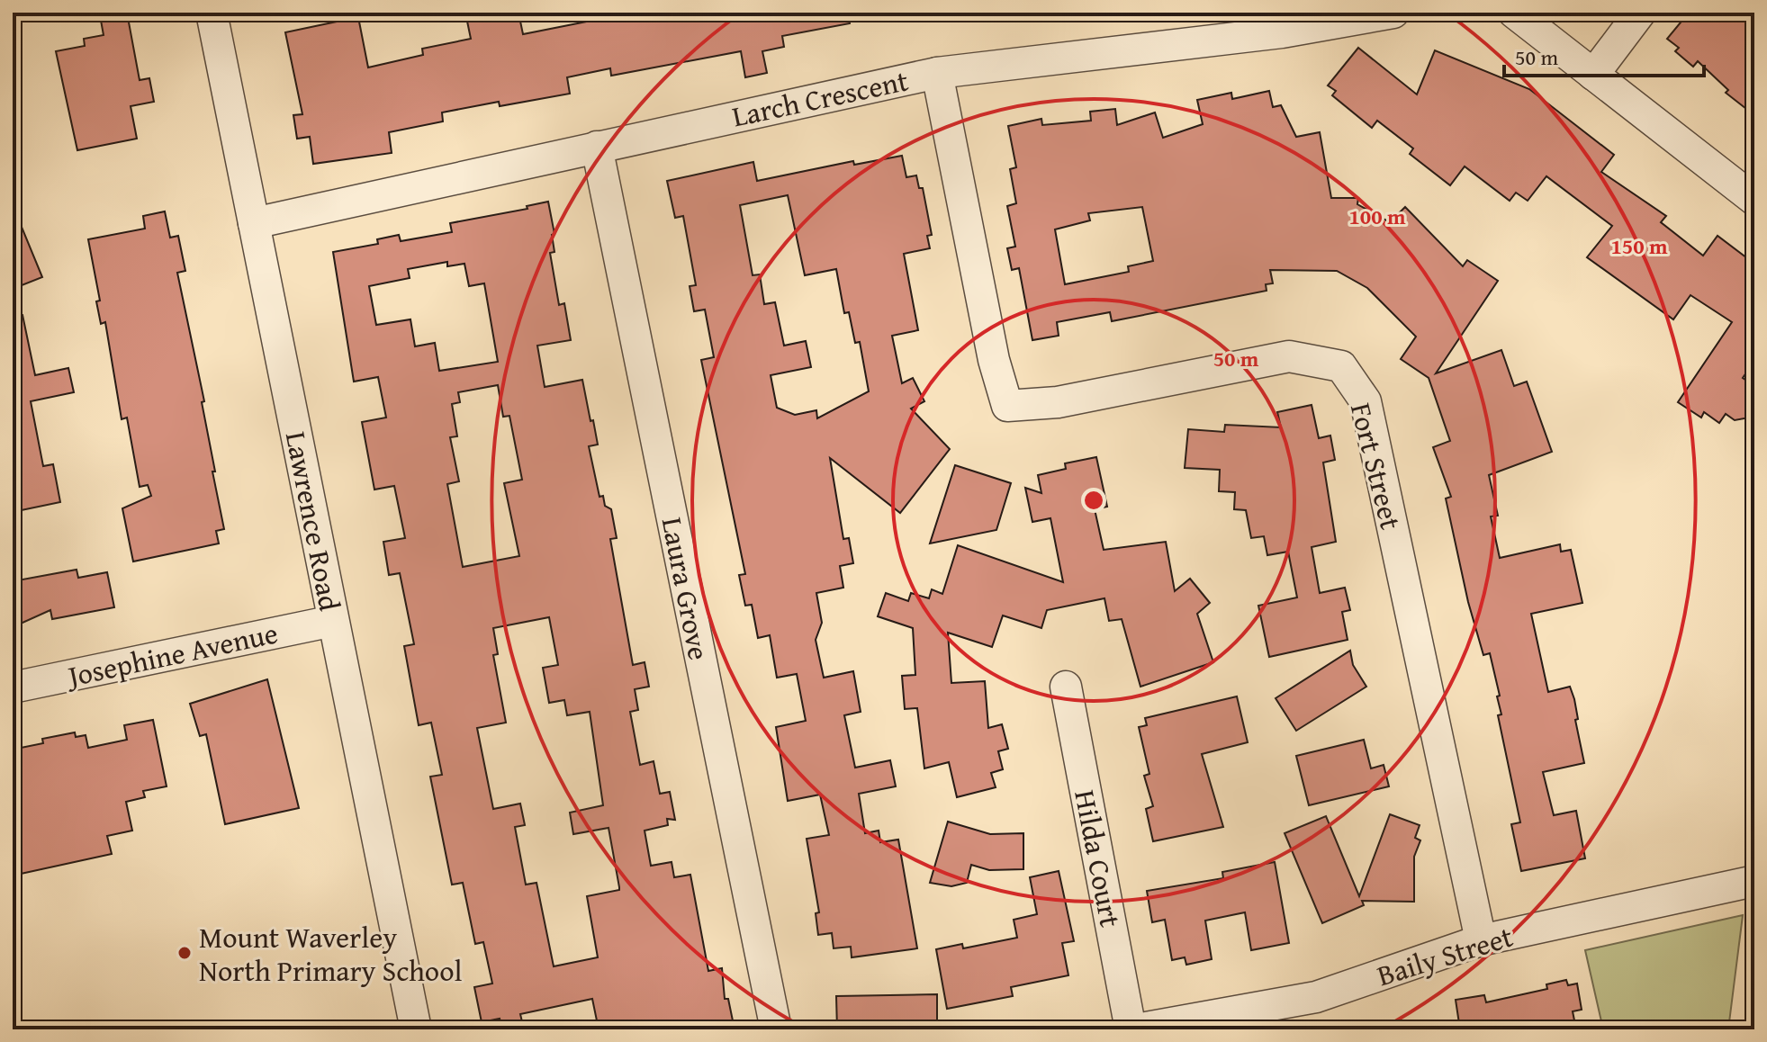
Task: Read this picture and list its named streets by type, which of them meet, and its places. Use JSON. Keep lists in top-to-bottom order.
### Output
{
  "streets": {
    "street": [
      "Larch Crescent",
      "Fort Street",
      "Lawrence Road",
      "Laura Grove",
      "Josephine Avenue",
      "Hilda Court",
      "Baily Street"
    ]
  },
  "crossings": [
    ["Larch Crescent", "Fort Street"],
    ["Larch Crescent", "Lawrence Road"],
    ["Larch Crescent", "Laura Grove"],
    ["Fort Street", "Baily Street"],
    ["Lawrence Road", "Josephine Avenue"],
    ["Hilda Court", "Baily Street"]
  ],
  "places": ["Mount Waverley North Primary School"],
  "scale_bar": "50 m",
  "rings": ["100 m", "150 m", "50 m"]
}
